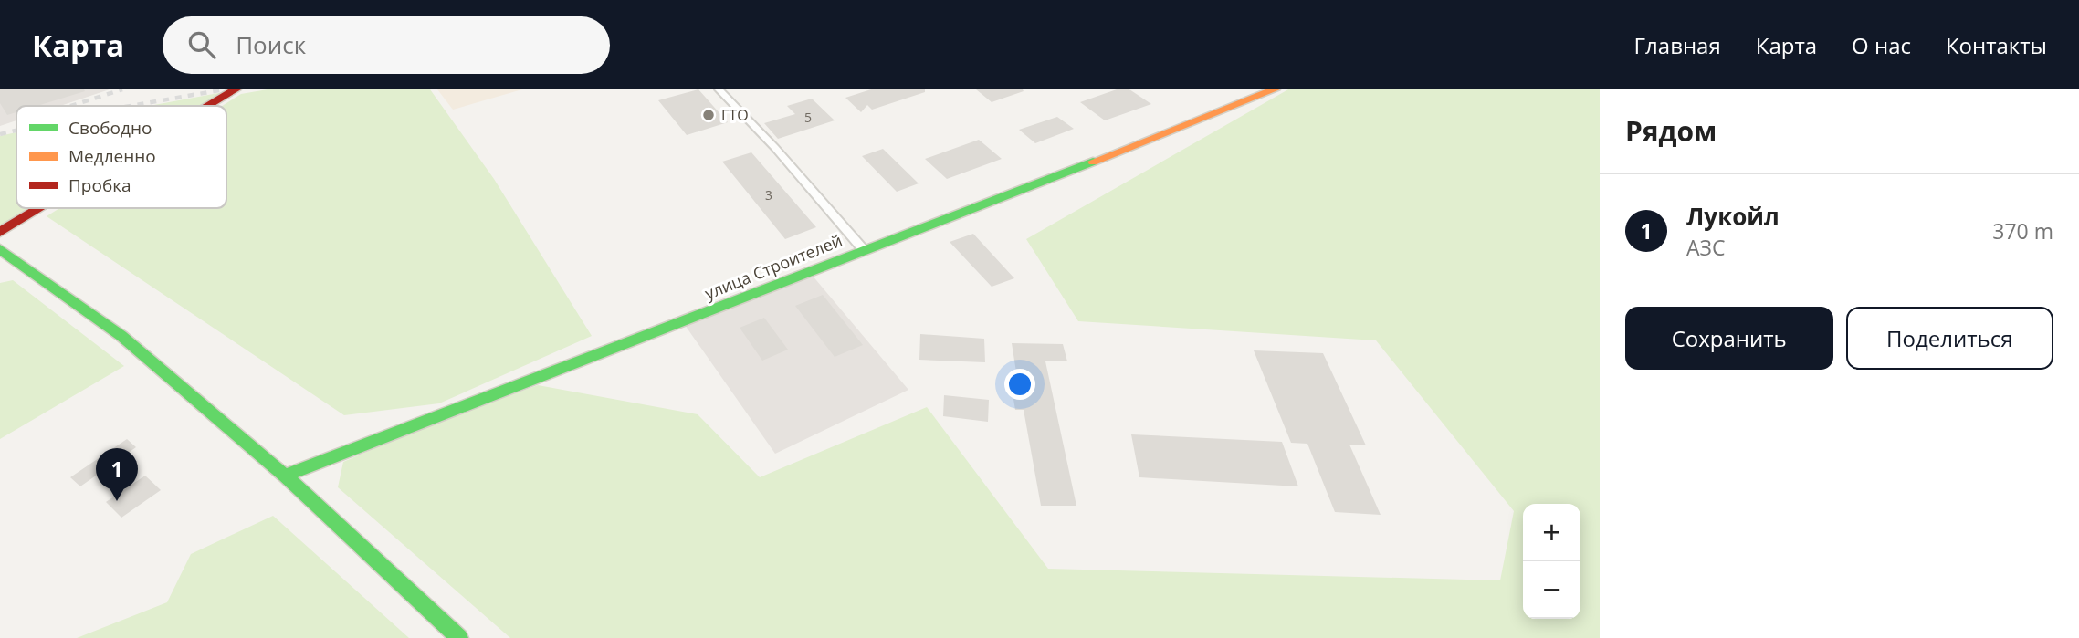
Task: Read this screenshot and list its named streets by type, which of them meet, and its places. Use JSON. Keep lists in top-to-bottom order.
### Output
{
  "streets": {
    "street": ["улица Строителей"]
  },
  "places": ["ГТО"],
  "house_numbers": ["5", "3"],
  "legend": ["Свободно", "Медленно", "Пробка"],
  "page": {
    "header": "Карта",
    "search": "Поиск",
    "nav": [
      "Главная",
      "Карта",
      "О нас",
      "Контакты"
    ],
    "heading": "Рядом",
    "list": [
      {
        "mark": "1",
        "name": "Лукойл",
        "note": "АЗС",
        "value": "370 m"
      }
    ],
    "buttons": ["Сохранить", "Поделиться"],
    "pins": "1",
    "map_buttons": ["+", "−"]
  }
}
